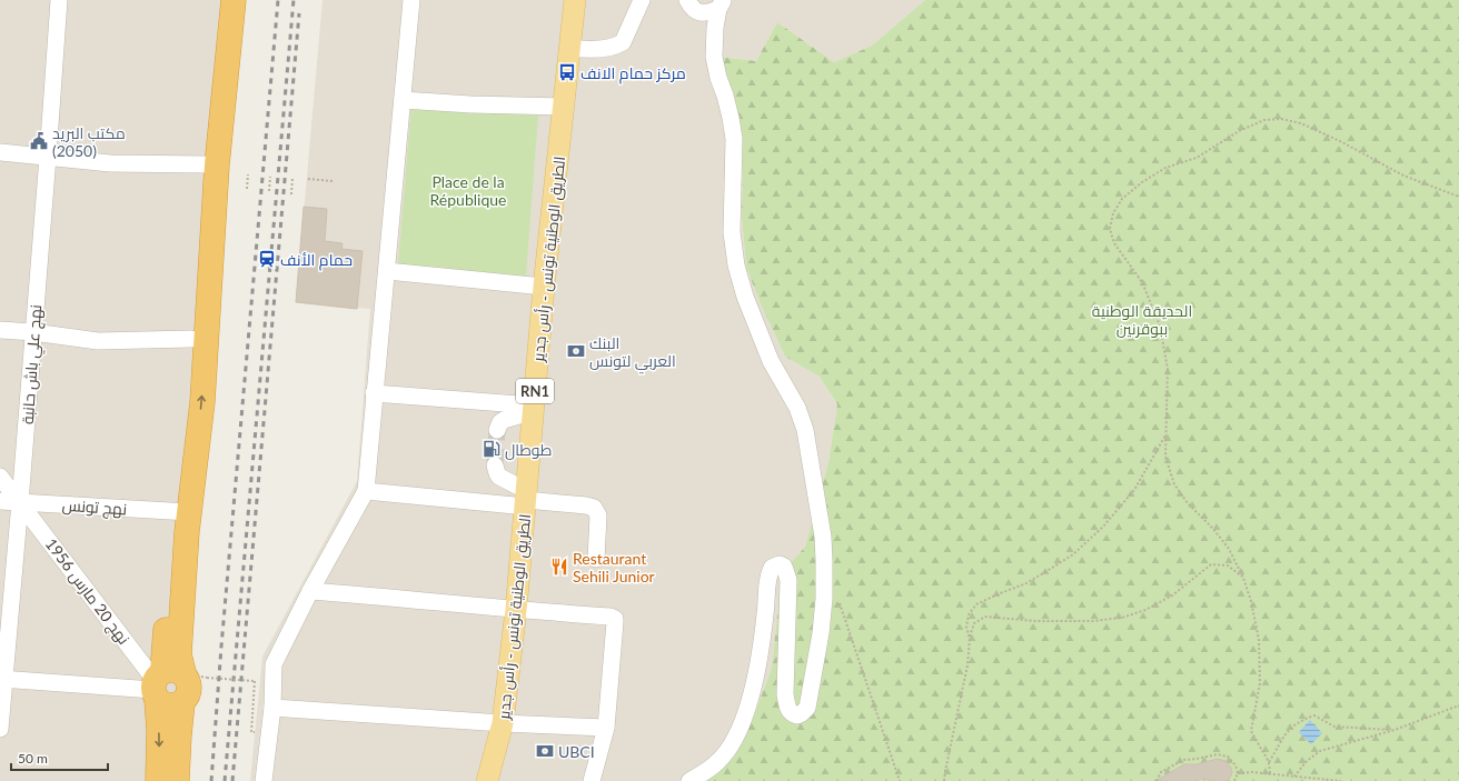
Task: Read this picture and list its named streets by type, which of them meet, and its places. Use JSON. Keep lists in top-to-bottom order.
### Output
{
  "streets": {
    "main road": ["الطريق الوطنية تونس - رأس جدير", "RN1"],
    "street": ["نهج علي باش حانبة", "نهج تونس", "نهج 20 مارس 1956"]
  },
  "crossings": [
    ["نهج علي باش حانبة", "نهج تونس"],
    ["نهج علي باش حانبة", "نهج 20 مارس 1956"],
    ["نهج تونس", "نهج 20 مارس 1956"]
  ],
  "parks": ["Place de la République", "الحديقة الوطنية ببوقرنين"],
  "places": {
    "bus stop": ["مركز حمام الانف"],
    "public building": ["مكتب البريد (2050)"],
    "station": ["حمام الأنف"],
    "bank": ["البنك العربي لتونس", "UBCI"],
    "fuel station": ["طوطال"],
    "restaurant": ["Restaurant Sehili Junior"]
  },
  "scale_bar": "50 m"
}
